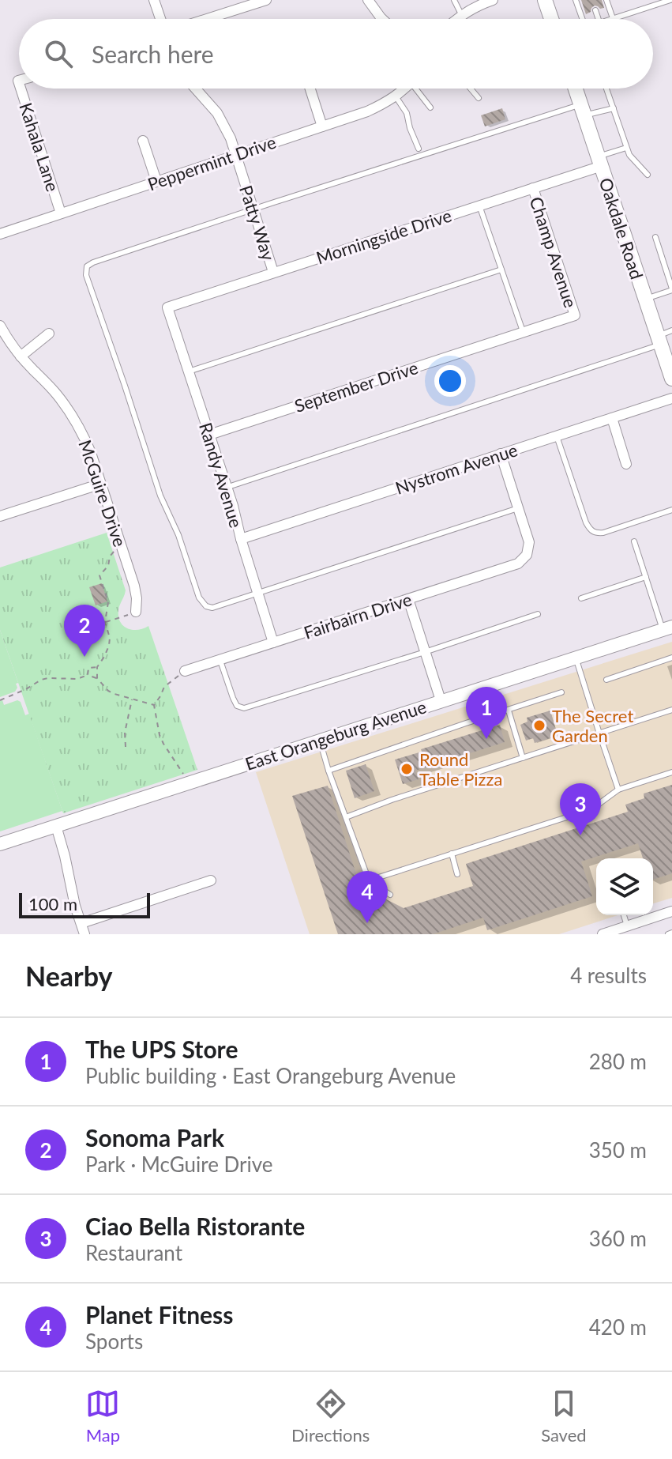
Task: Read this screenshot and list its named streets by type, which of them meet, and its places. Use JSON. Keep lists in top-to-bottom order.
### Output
{
  "streets": {
    "main road": ["Oakdale Road"],
    "street": [
      "Kahala Lane",
      "Peppermint Drive",
      "Patty Way",
      "Morningside Drive",
      "Champ Avenue",
      "September Drive",
      "Nystrom Avenue",
      "Randy Avenue",
      "McGuire Drive",
      "Fairbairn Drive",
      "East Orangeburg Avenue"
    ]
  },
  "crossings": [
    ["Kahala Lane", "Peppermint Drive"],
    ["Peppermint Drive", "Patty Way"],
    ["Patty Way", "Morningside Drive"],
    ["Oakdale Road", "Morningside Drive"],
    ["Morningside Drive", "Champ Avenue"],
    ["Morningside Drive", "Randy Avenue"],
    ["Champ Avenue", "September Drive"],
    ["September Drive", "Randy Avenue"],
    ["Nystrom Avenue", "Randy Avenue"],
    ["Randy Avenue", "Fairbairn Drive"]
  ],
  "places": ["The Secret Garden", "Round Table Pizza"],
  "scale_bar": "100 m",
  "page": {
    "search": "Search here",
    "pins": [
      "2",
      "1",
      "3",
      "4"
    ],
    "scale": "100 m",
    "heading": ["Nearby", "4 results"],
    "list": [
      {
        "mark": "1",
        "name": "The UPS Store",
        "note": "Public building · East Orangeburg Avenue",
        "value": "280 m"
      },
      {
        "mark": "2",
        "name": "Sonoma Park",
        "note": "Park · McGuire Drive",
        "value": "350 m"
      },
      {
        "mark": "3",
        "name": "Ciao Bella Ristorante",
        "note": "Restaurant",
        "value": "360 m"
      },
      {
        "mark": "4",
        "name": "Planet Fitness",
        "note": "Sports",
        "value": "420 m"
      }
    ],
    "nav": ["Map", "Directions", "Saved"]
  }
}
